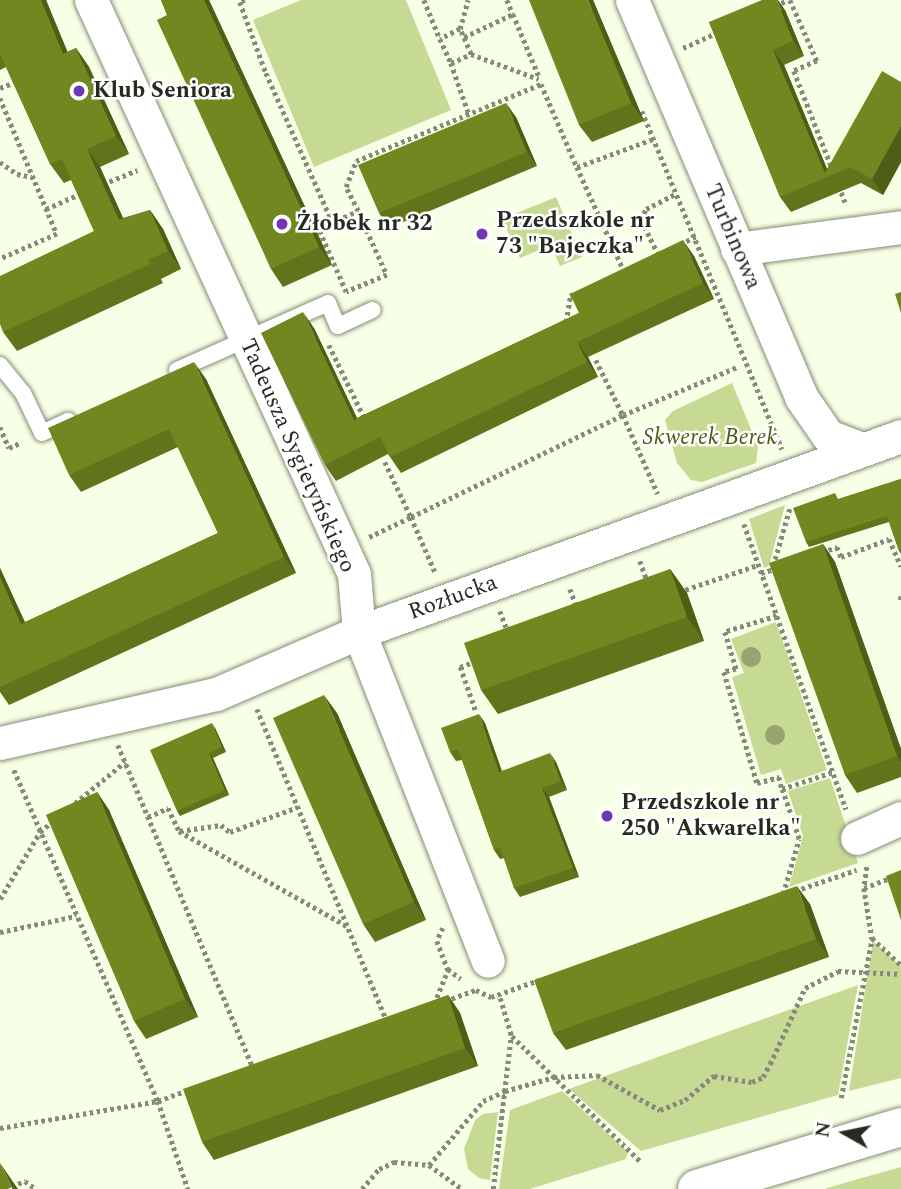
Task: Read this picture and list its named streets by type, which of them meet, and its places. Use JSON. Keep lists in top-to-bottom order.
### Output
{
  "streets": {
    "street": ["Turbinowa", "Tadeusza Sygietyńskiego", "Rozłucka"]
  },
  "crossings": [
    ["Turbinowa", "Rozłucka"],
    ["Tadeusza Sygietyńskiego", "Rozłucka"]
  ],
  "parks": ["Skwerek Berek"],
  "places": [
    "Klub Seniora",
    "Żłobek nr 32",
    "Przedszkole nr 73 \"Bajeczka\"",
    "Przedszkole nr 250 \"Akwarelka\""
  ],
  "north": "left"
}
